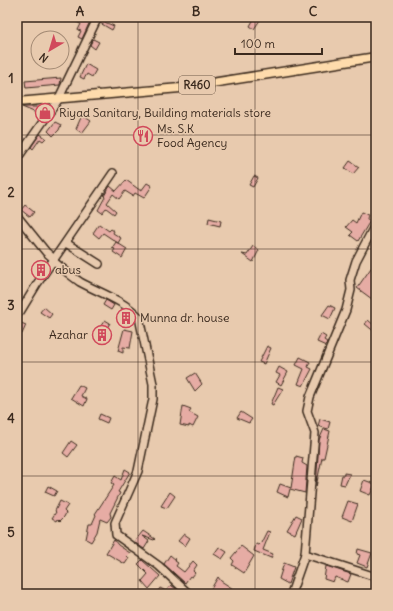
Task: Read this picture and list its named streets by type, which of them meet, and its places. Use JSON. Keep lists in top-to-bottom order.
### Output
{
  "streets": {
    "main road": ["R460"]
  },
  "places": {
    "shop": ["Riyad Sanitary, Building materials store"],
    "restaurant": ["Ms. S.K Food Agency"],
    "building": ["abus", "Munna dr. house", "Azahar"]
  },
  "scale_bar": "100 m",
  "north": "bottom left",
  "grid": {
    "columns": ["A", "B", "C"],
    "rows": [
      "1",
      "2",
      "3",
      "4",
      "5"
    ]
  }
}
